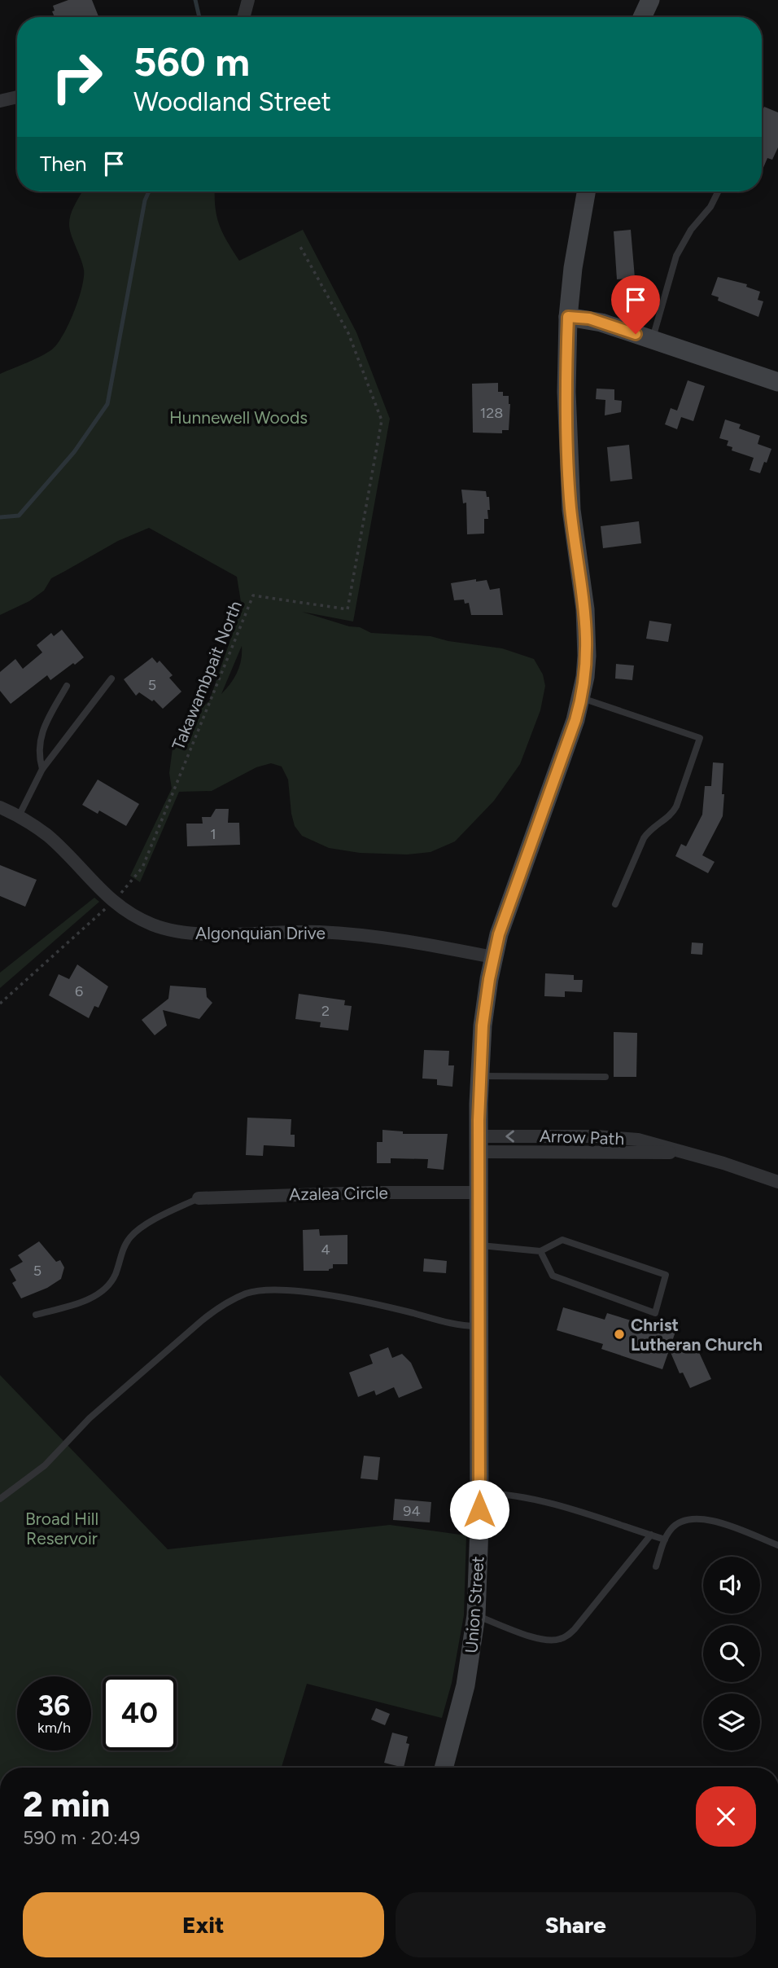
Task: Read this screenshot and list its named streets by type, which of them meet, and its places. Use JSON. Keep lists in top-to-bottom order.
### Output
{
  "streets": {
    "street": [
      "Algonquian Drive",
      "Arrow Path",
      "Azalea Circle",
      "Union Street"
    ],
    "path": ["Takawambpait North"]
  },
  "crossings": [
    ["Takawambpait North", "Algonquian Drive"],
    ["Algonquian Drive", "Union Street"],
    ["Arrow Path", "Union Street"],
    ["Azalea Circle", "Union Street"]
  ],
  "parks": ["Hunnewell Woods", "Broad Hill Reservoir"],
  "places": ["Christ Lutheran Church"],
  "house_numbers": [
    "128",
    "5",
    "1",
    "6",
    "2",
    "4",
    "5",
    "94"
  ],
  "page": {
    "turn": ["560 m", "Woodland Street"],
    "then": "Then",
    "speed": "36 km/h",
    "limit": "40",
    "heading": ["2 min", "590 m · 20:49"],
    "buttons": ["Exit", "Share"]
  }
}
